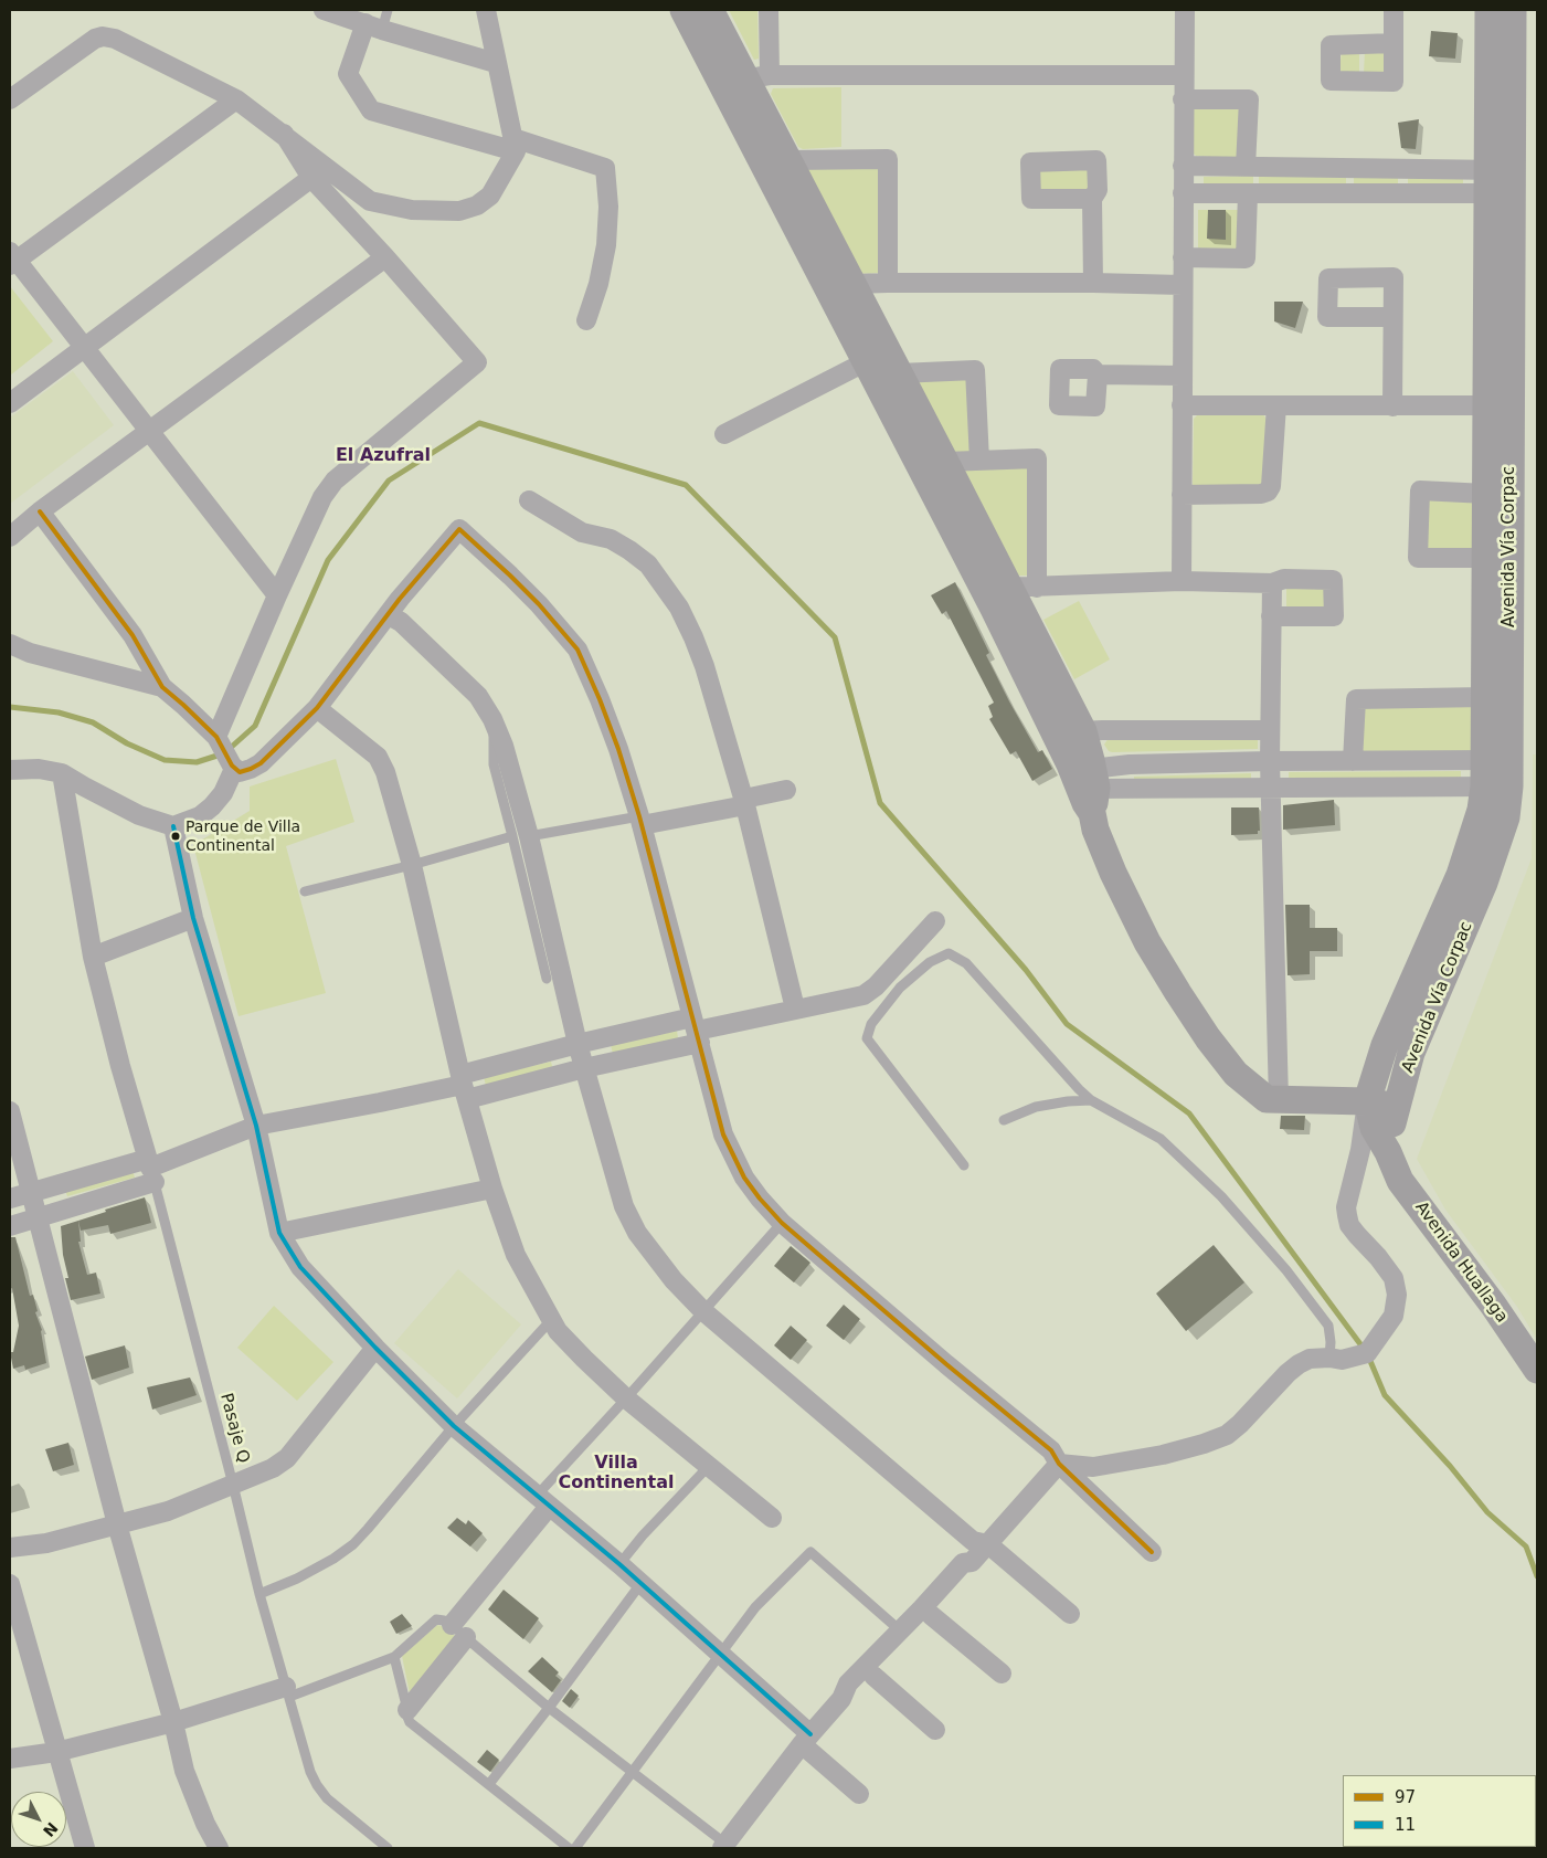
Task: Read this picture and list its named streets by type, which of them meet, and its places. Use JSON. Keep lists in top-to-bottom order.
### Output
{
  "streets": {
    "main road": ["Avenida Vía Corpac", "Avenida Huallaga"],
    "lane": ["Pasaje Q"]
  },
  "crossings": [
    ["Avenida Vía Corpac", "Avenida Huallaga"]
  ],
  "districts": ["El Azufral", "Villa Continental"],
  "places": ["Parque de Villa Continental"],
  "lines": ["transit line 97", "transit line 11"],
  "legend": ["97", "11"],
  "north": "bottom right"
}
